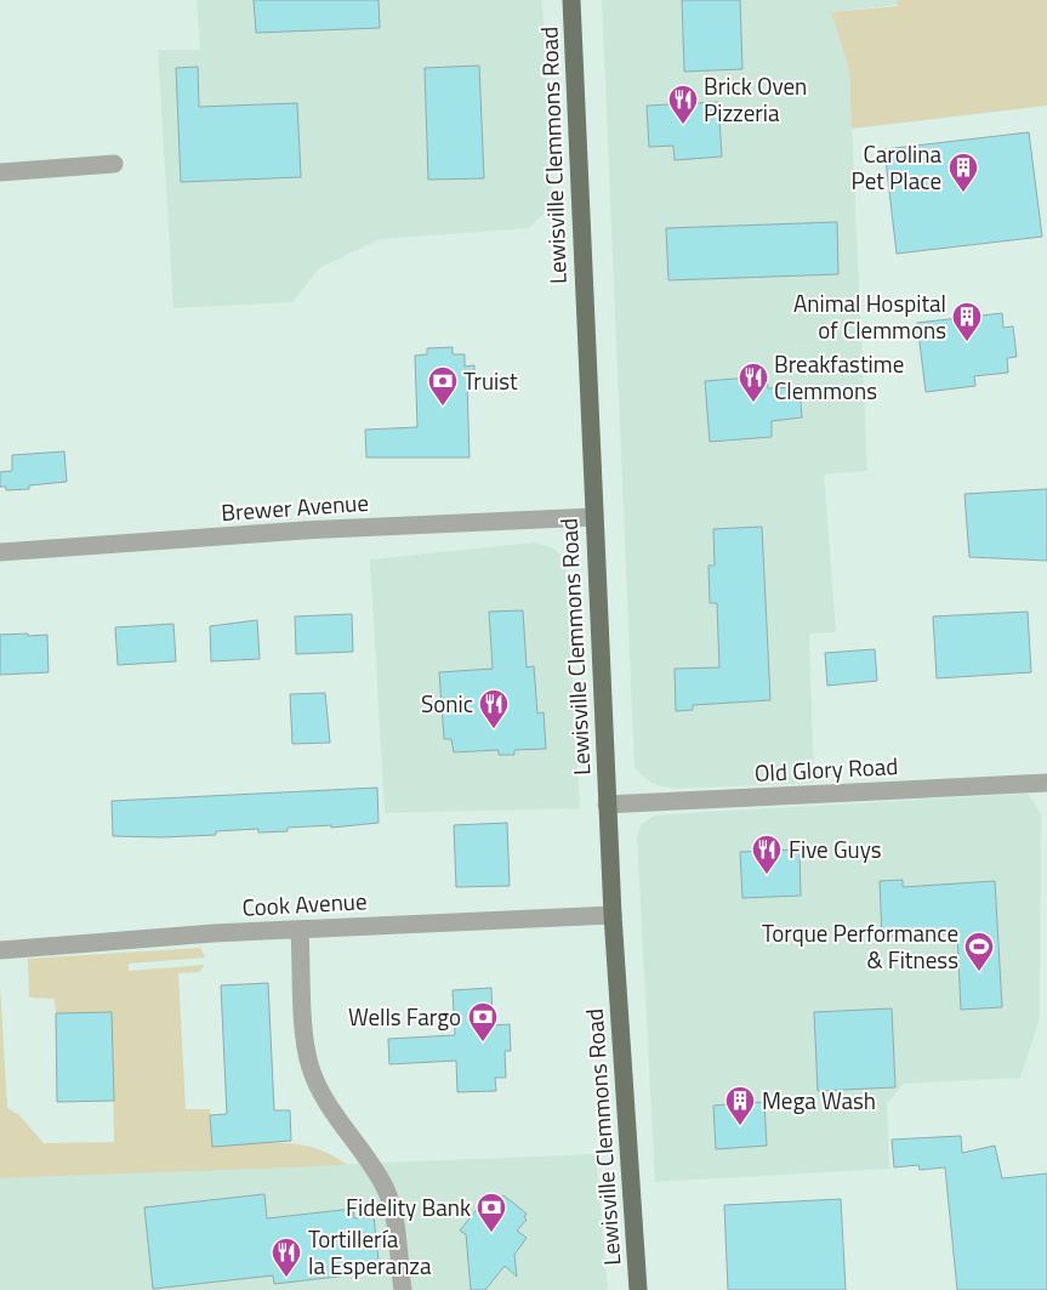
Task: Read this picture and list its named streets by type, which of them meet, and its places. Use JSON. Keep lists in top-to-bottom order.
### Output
{
  "streets": {
    "main road": ["Lewisville Clemmons Road"],
    "street": ["Brewer Avenue", "Old Glory Road", "Cook Avenue"]
  },
  "crossings": [
    ["Lewisville Clemmons Road", "Brewer Avenue"],
    ["Lewisville Clemmons Road", "Old Glory Road"],
    ["Lewisville Clemmons Road", "Cook Avenue"]
  ],
  "places": {
    "restaurant": [
      "Brick Oven Pizzeria",
      "Breakfastime Clemmons",
      "Sonic",
      "Five Guys",
      "Tortillería la Esperanza"
    ],
    "building": ["Carolina Pet Place", "Animal Hospital of Clemmons", "Mega Wash"],
    "bank": ["Truist", "Wells Fargo", "Fidelity Bank"],
    "sports": ["Torque Performance & Fitness"]
  }
}
